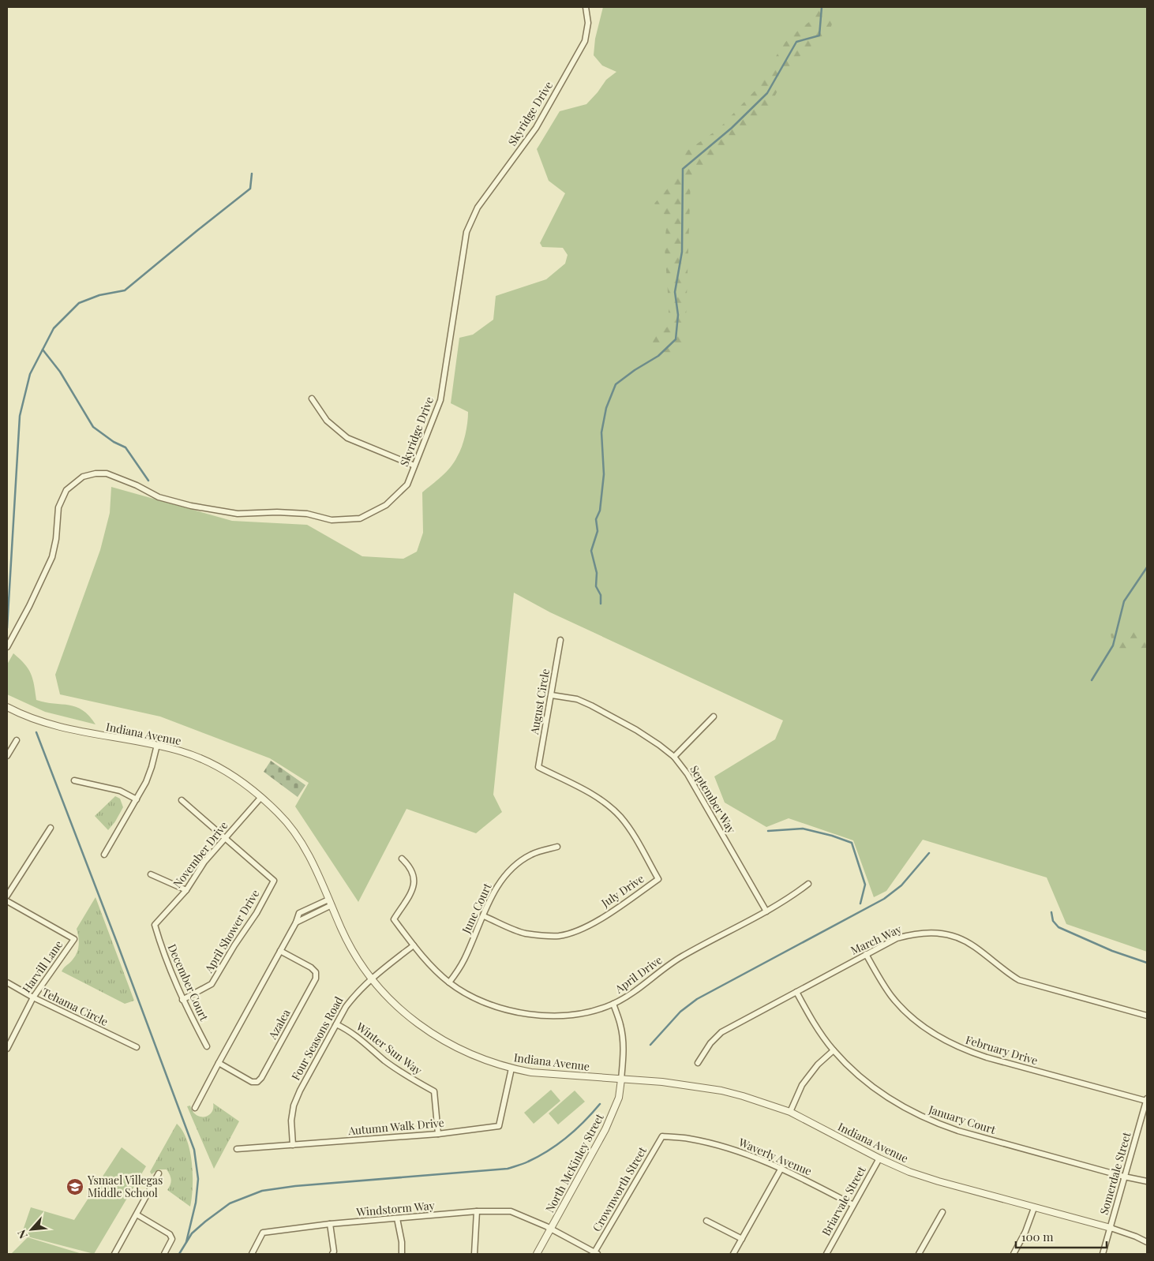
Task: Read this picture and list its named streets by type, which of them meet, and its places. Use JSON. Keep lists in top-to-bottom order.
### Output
{
  "streets": {
    "street": [
      "Skyridge Drive",
      "August Circle",
      "Indiana Avenue",
      "September Way",
      "November Drive",
      "July Drive",
      "June Court",
      "April Shower Drive",
      "March Way",
      "Harvill Lane",
      "April Drive",
      "December Court",
      "Tehama Circle",
      "Azalea",
      "Four Seasons Road",
      "Winter Sun Way",
      "February Drive",
      "January Court",
      "Autumn Walk Drive",
      "Waverly Avenue",
      "North McKinley Street",
      "Somerdale Street",
      "Crownworth Street",
      "Briarvale Street",
      "Windstorm Way"
    ]
  },
  "crossings": [
    ["August Circle", "September Way"],
    ["August Circle", "July Drive"],
    ["Indiana Avenue", "November Drive"],
    ["Indiana Avenue", "Four Seasons Road"],
    ["Indiana Avenue", "Autumn Walk Drive"],
    ["Indiana Avenue", "North McKinley Street"],
    ["Indiana Avenue", "Somerdale Street"],
    ["Indiana Avenue", "Briarvale Street"],
    ["September Way", "April Drive"],
    ["November Drive", "April Shower Drive"],
    ["November Drive", "December Court"],
    ["July Drive", "June Court"],
    ["June Court", "April Drive"],
    ["April Shower Drive", "December Court"],
    ["March Way", "February Drive"],
    ["March Way", "January Court"],
    ["Harvill Lane", "Tehama Circle"],
    ["April Drive", "Four Seasons Road"],
    ["Four Seasons Road", "Winter Sun Way"],
    ["Four Seasons Road", "Autumn Walk Drive"],
    ["Winter Sun Way", "Autumn Walk Drive"],
    ["February Drive", "Somerdale Street"],
    ["January Court", "Somerdale Street"],
    ["Waverly Avenue", "Crownworth Street"],
    ["Waverly Avenue", "Briarvale Street"],
    ["North McKinley Street", "Windstorm Way"],
    ["Crownworth Street", "Windstorm Way"]
  ],
  "places": {
    "school or university": ["Ysmael Villegas Middle School"]
  },
  "scale_bar": "100 m",
  "north": "bottom left"
}
